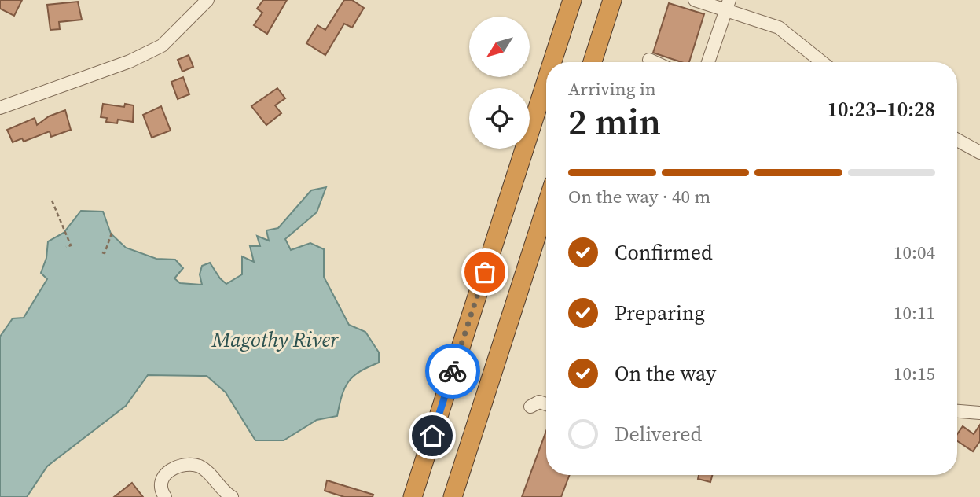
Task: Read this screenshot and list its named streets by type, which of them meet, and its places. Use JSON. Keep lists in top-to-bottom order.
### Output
{
  "water": ["Magothy River"],
  "north": "bottom left",
  "page": {
    "heading": ["2 min", "Arriving in", "10:23–10:28"],
    "bar": "On the way · 40 m",
    "list": [
      ["Confirmed", "10:04"],
      ["Preparing", "10:11"],
      ["On the way", "10:15"],
      "Delivered"
    ]
  }
}
